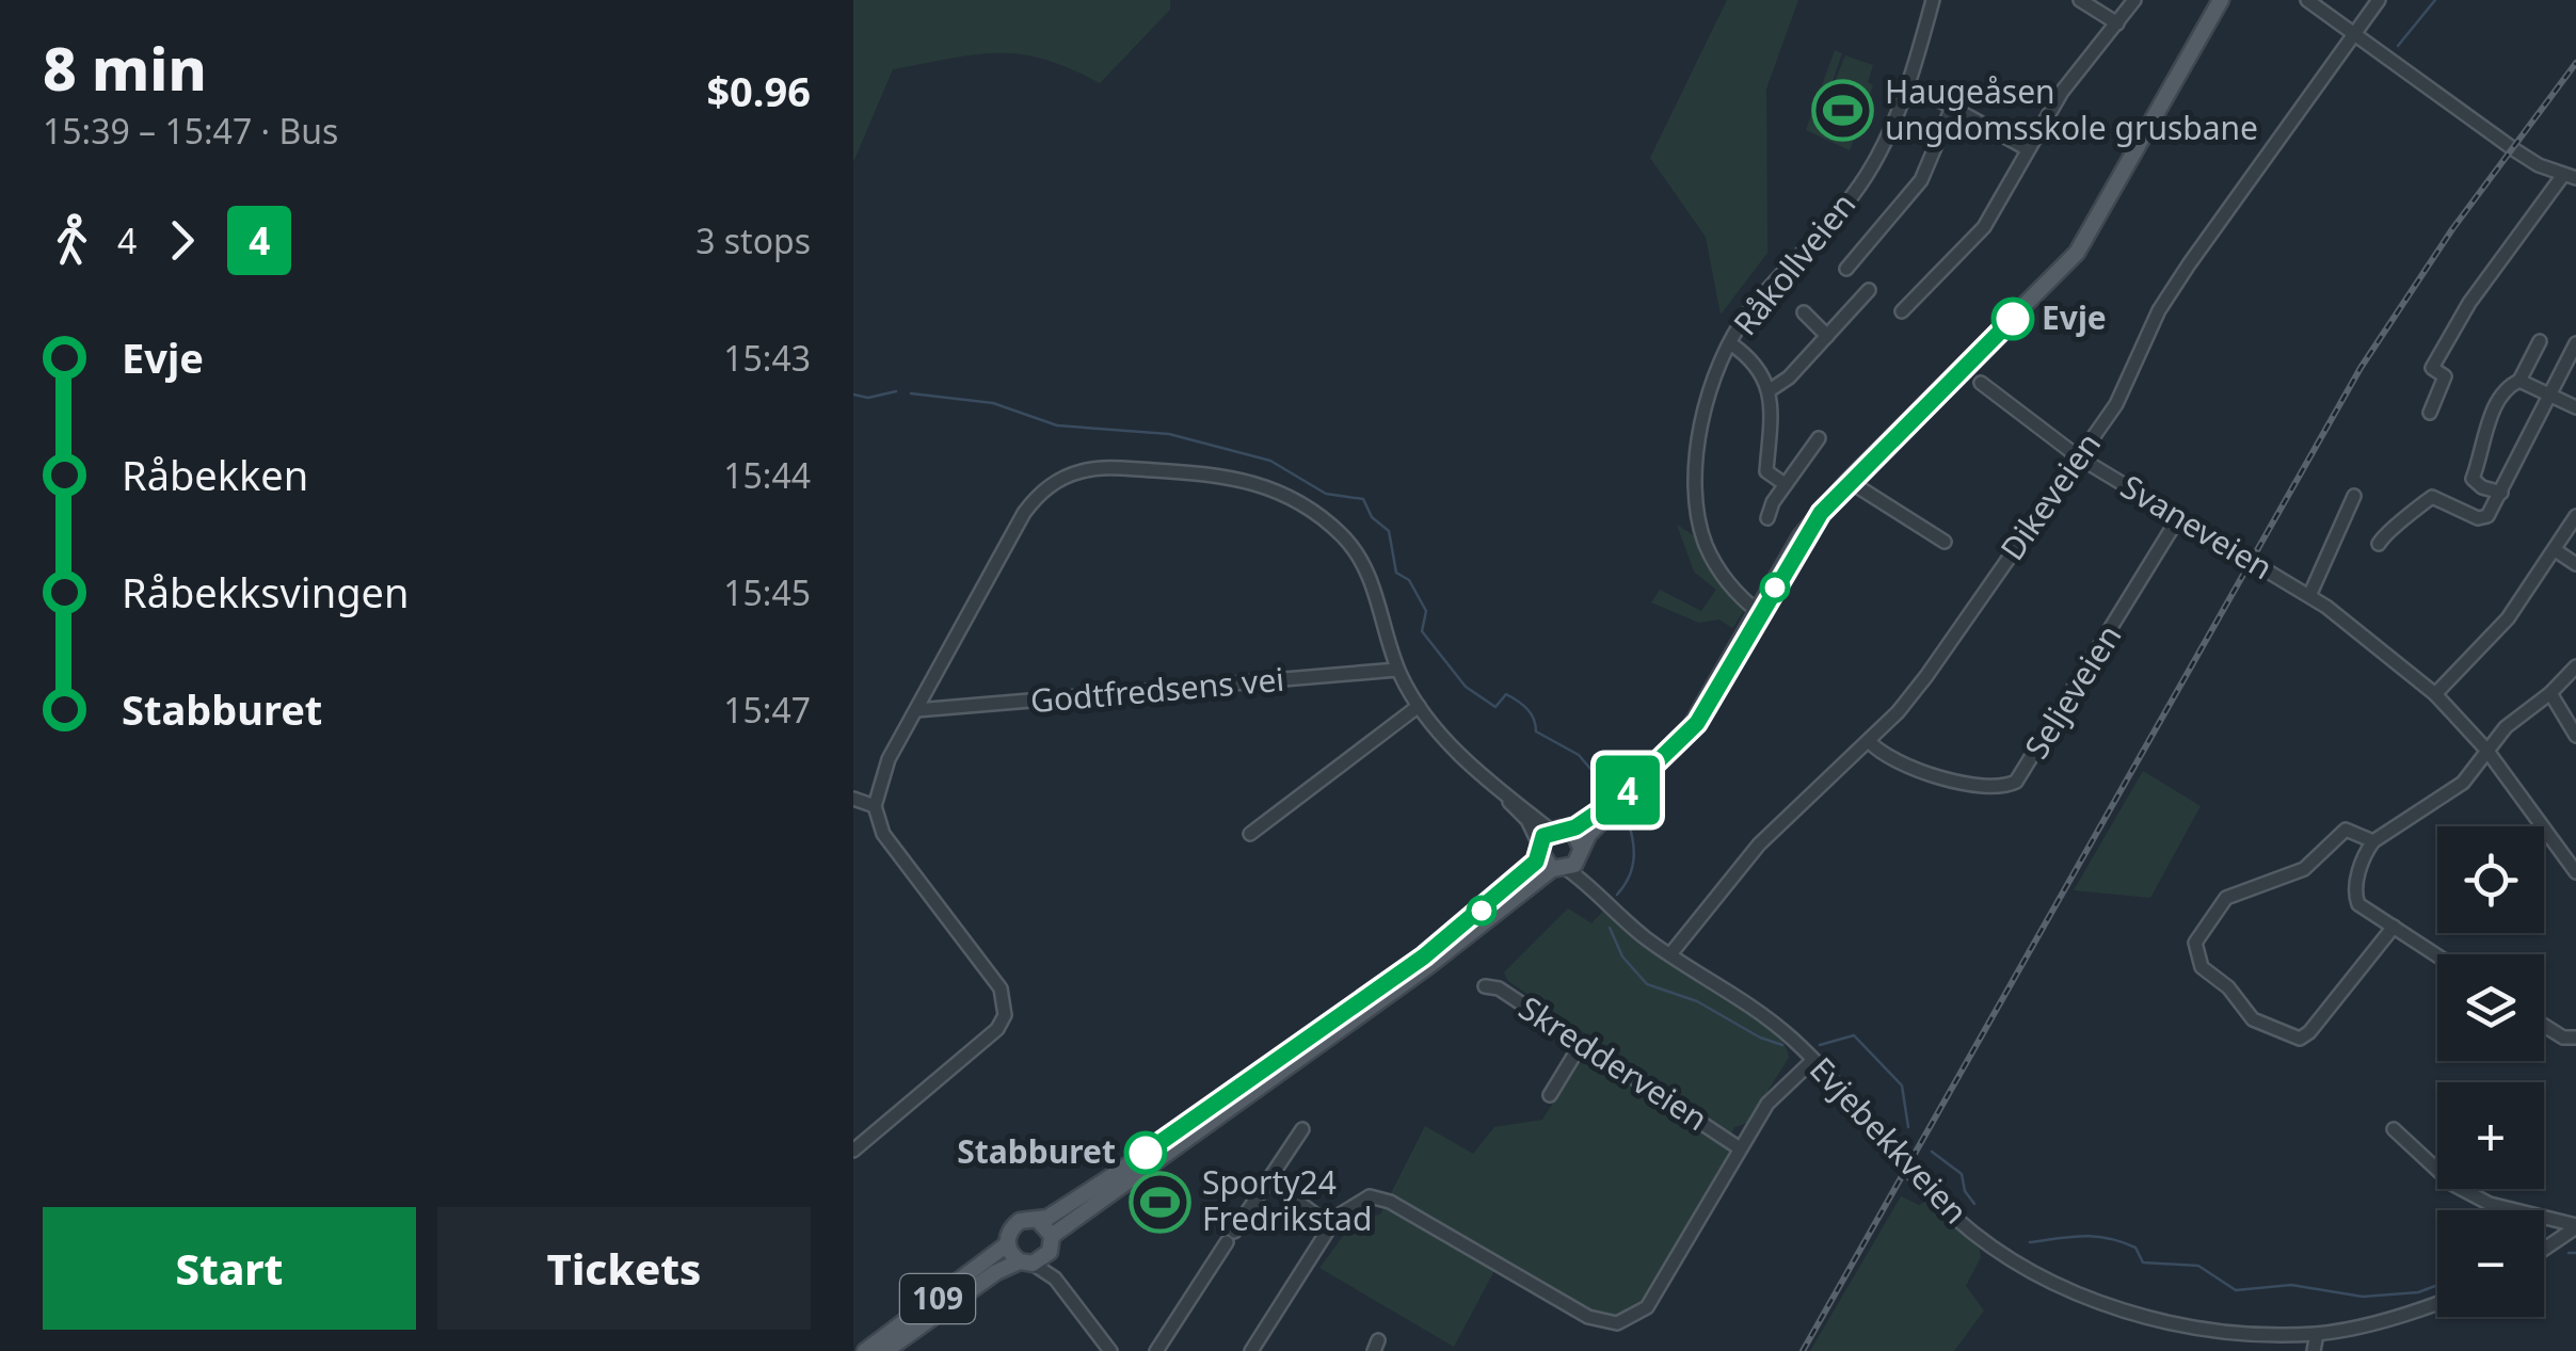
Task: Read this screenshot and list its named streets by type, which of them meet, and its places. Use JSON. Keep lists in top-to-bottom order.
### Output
{
  "streets": {
    "main road": ["109"],
    "street": [
      "Råkollveien",
      "Dikeveien",
      "Svaneveien",
      "Godtfredsens vei",
      "Seljeveien",
      "Skredderveien",
      "Evjebekkveien"
    ]
  },
  "crossings": [
    ["Råkollveien", "109"],
    ["Dikeveien", "Svaneveien"],
    ["Dikeveien", "Seljeveien"],
    ["Dikeveien", "Evjebekkveien"],
    ["Svaneveien", "Seljeveien"],
    ["Evjebekkveien", "109"]
  ],
  "places": {
    "sports": ["Haugeåsen ungdomsskole grusbane", "Sporty24 Fredrikstad"],
    "other": ["Evje", "Stabburet"]
  },
  "lines": ["bus line 4"],
  "page": {
    "heading": ["8 min", "15:39 – 15:47 · Bus", "$0.96"],
    "on_map": "4",
    "legs": ["4", "4", "3 stops"],
    "list": [
      {
        "name": "Evje",
        "value": "15:43"
      },
      {
        "name": "Råbekken",
        "value": "15:44"
      },
      {
        "name": "Råbekksvingen",
        "value": "15:45"
      },
      {
        "name": "Stabburet",
        "value": "15:47"
      }
    ],
    "map_buttons": ["+", "−"],
    "buttons": ["Start", "Tickets"]
  }
}
